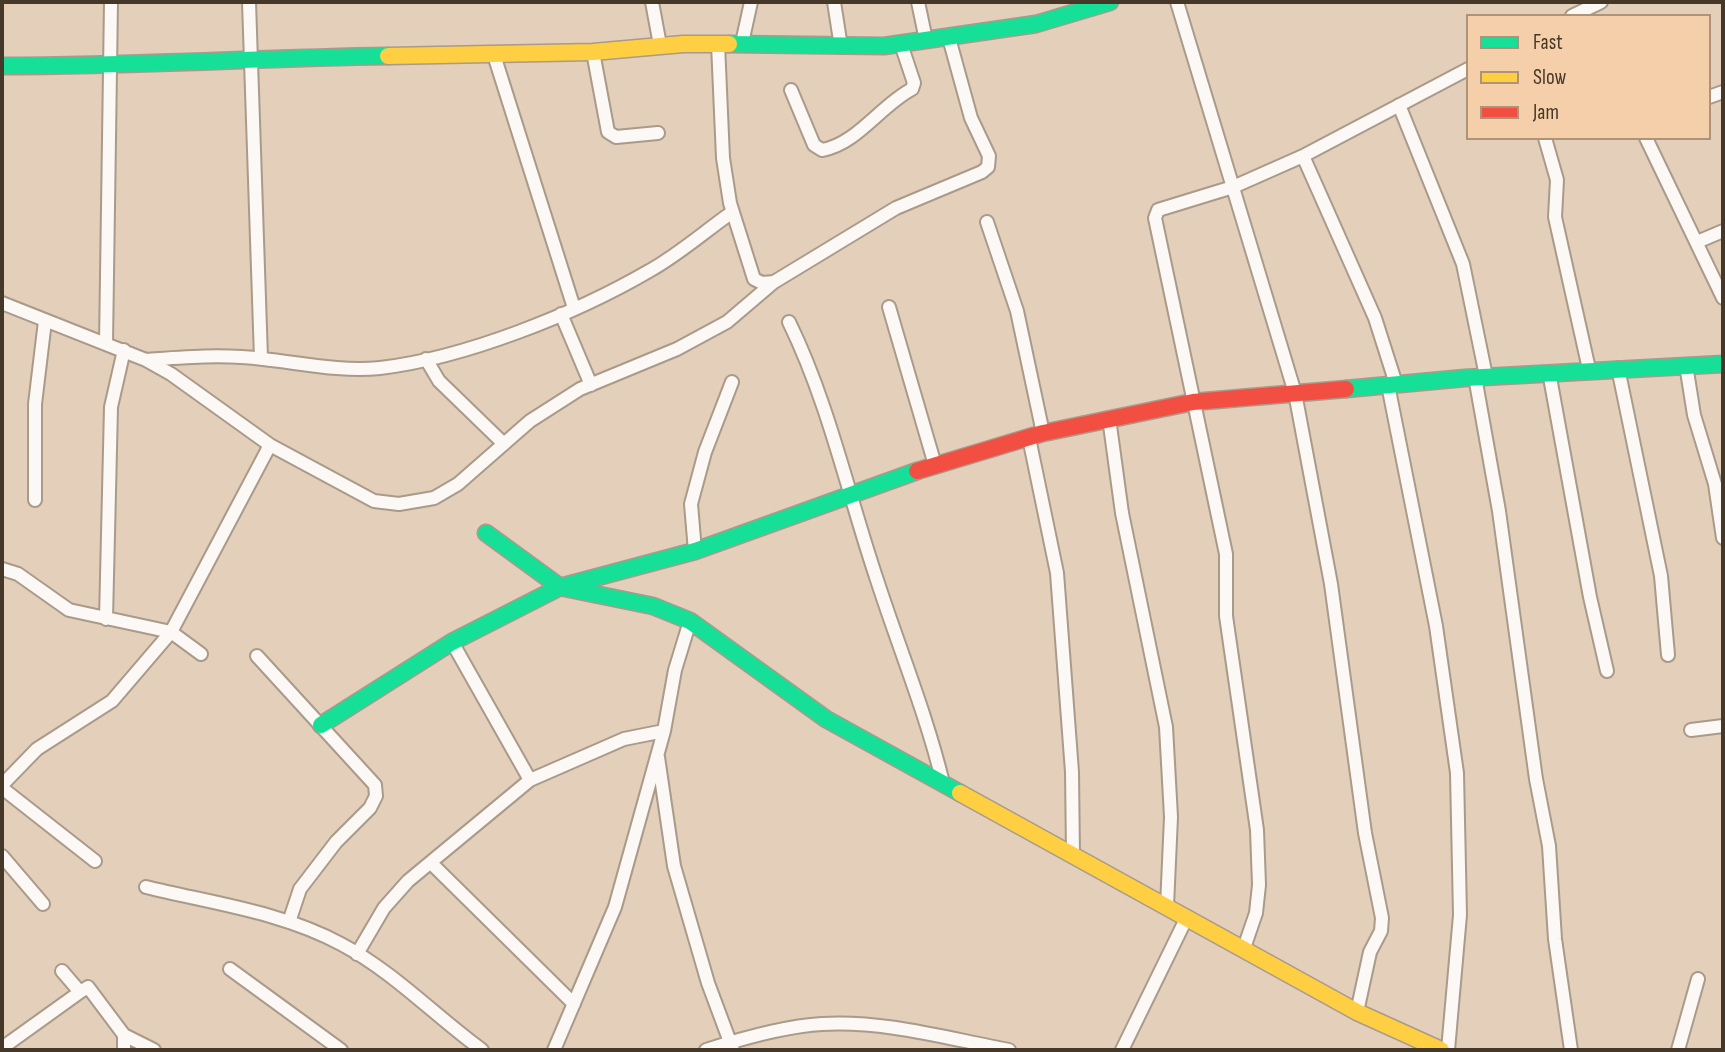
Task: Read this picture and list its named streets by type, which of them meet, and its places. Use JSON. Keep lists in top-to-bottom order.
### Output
{
  "legend": ["Fast", "Slow", "Jam"]
}
